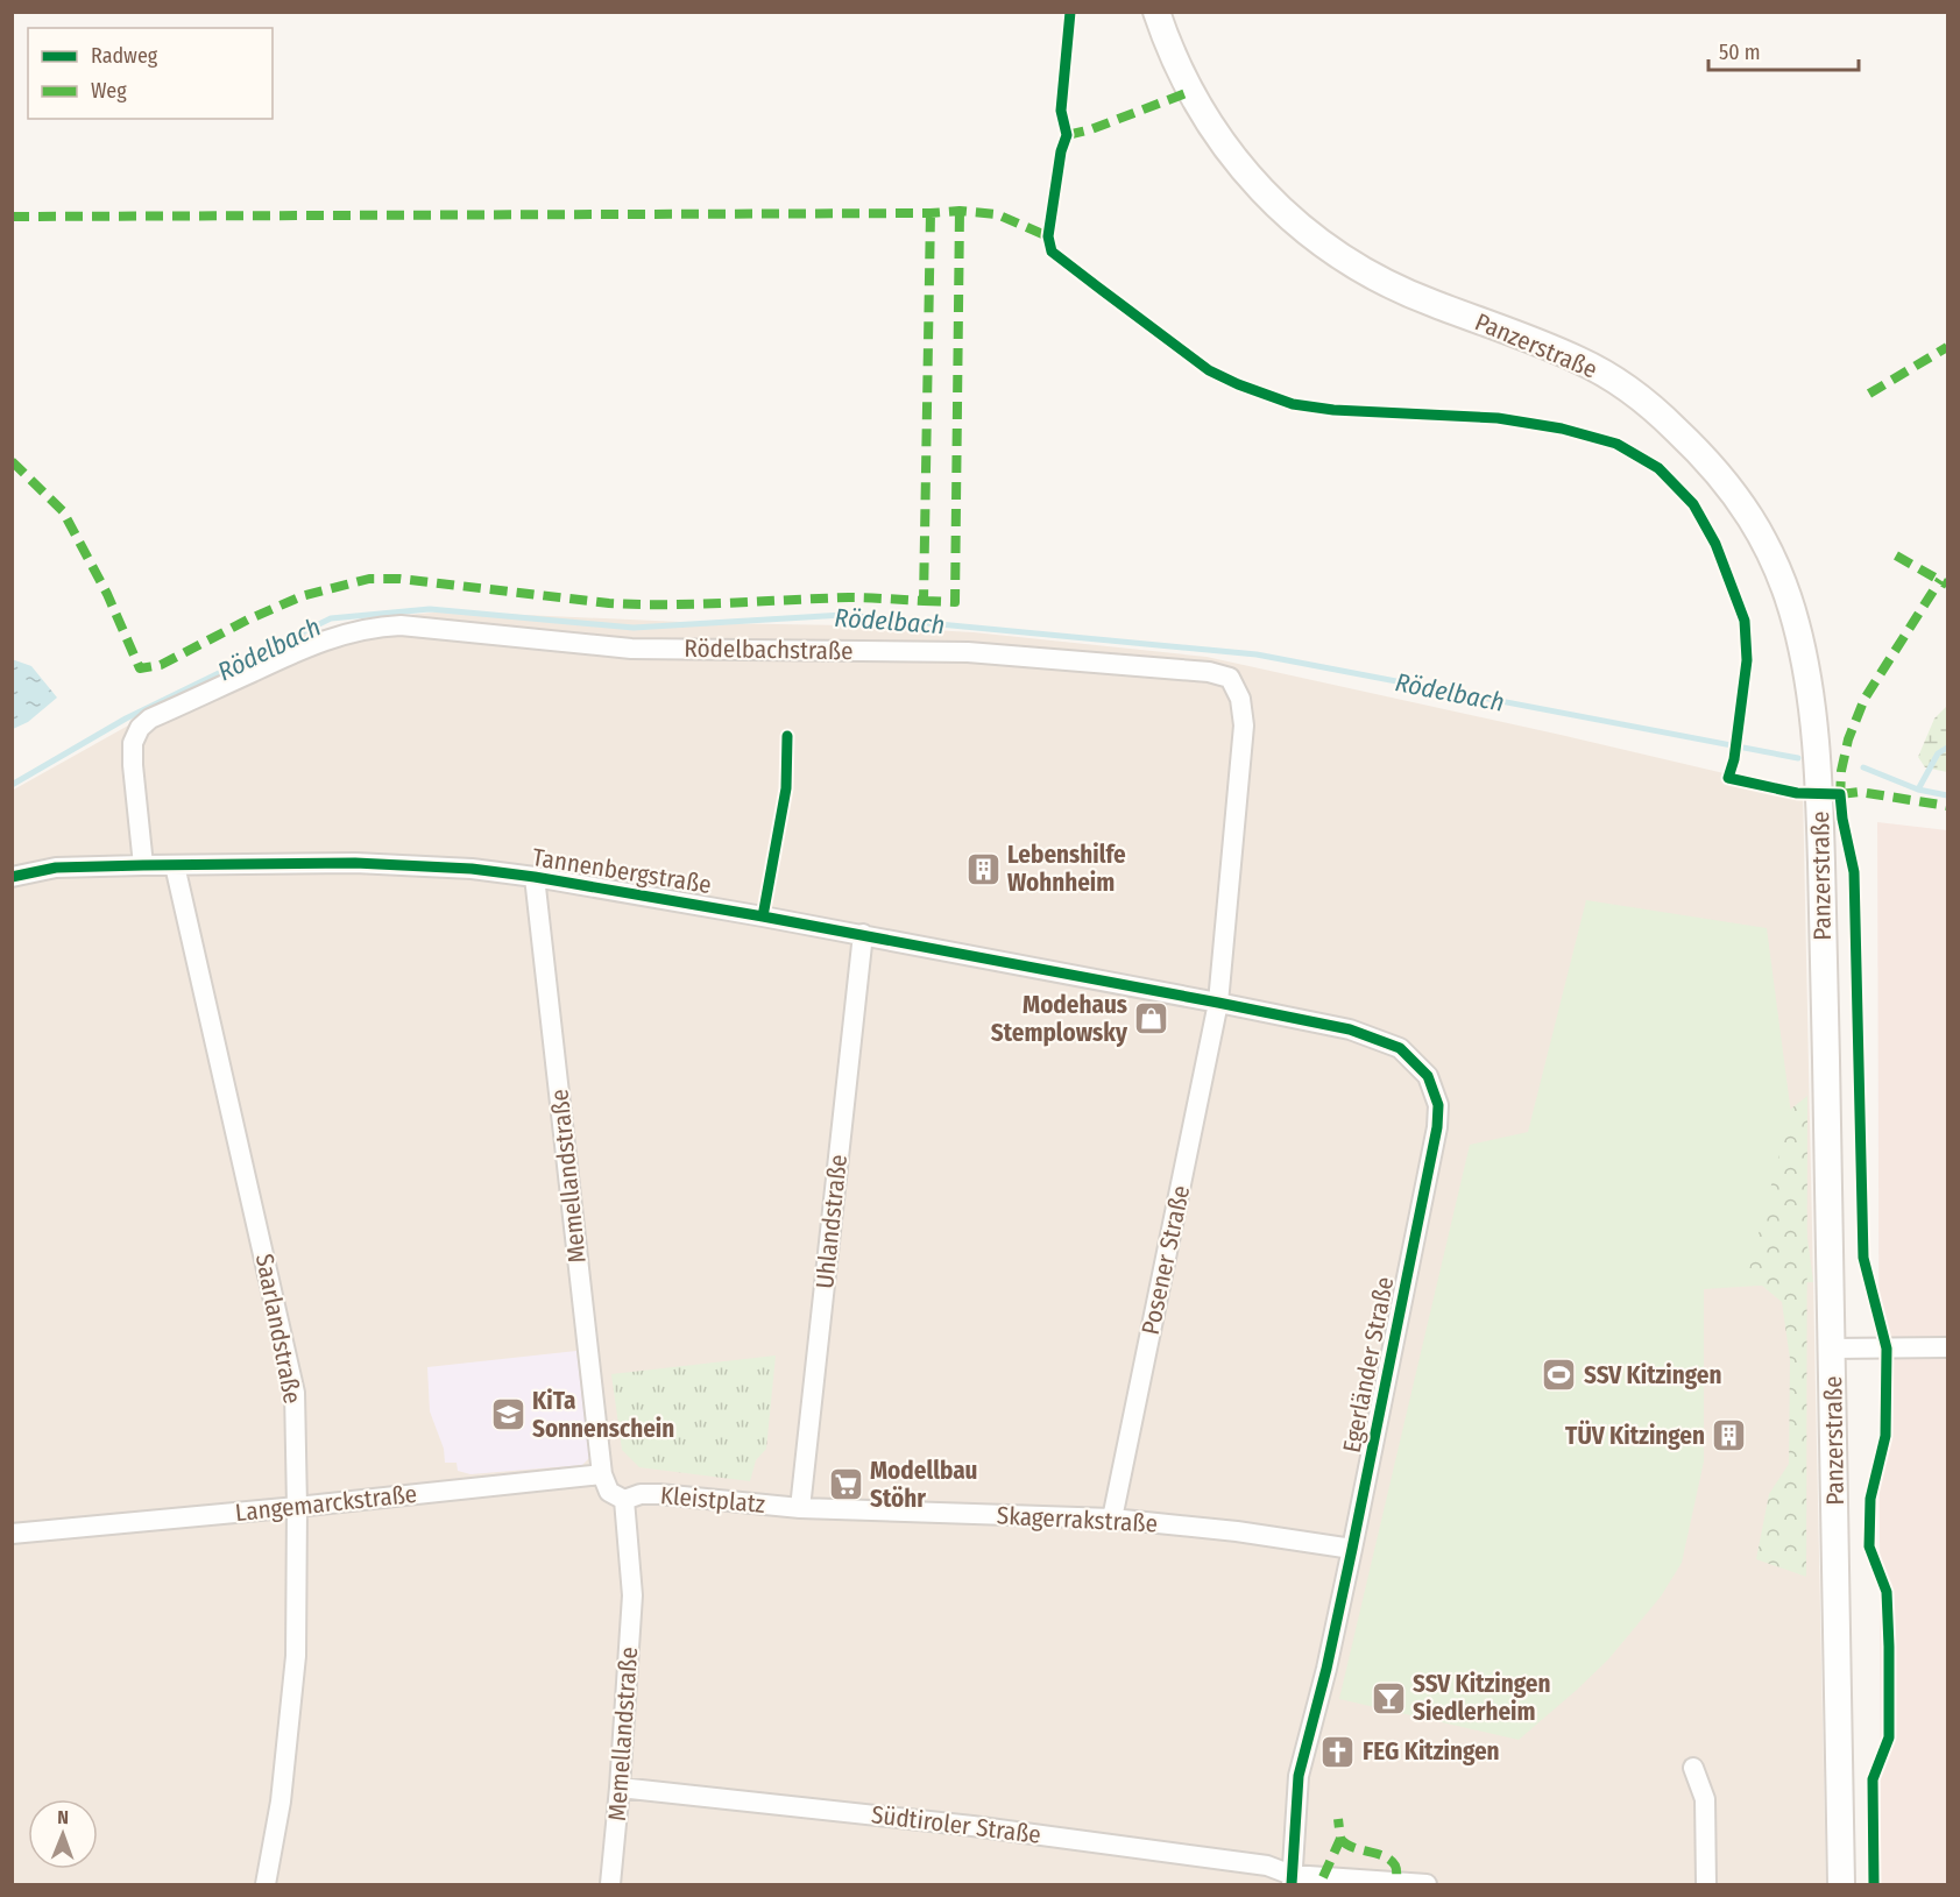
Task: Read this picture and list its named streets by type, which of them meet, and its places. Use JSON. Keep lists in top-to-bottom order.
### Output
{
  "streets": {
    "main road": ["Panzerstraße"],
    "street": [
      "Rödelbachstraße",
      "Tannenbergstraße",
      "Memellandstraße",
      "Uhlandstraße",
      "Posener Straße",
      "Saarlandstraße",
      "Egerländer Straße",
      "Kleistplatz",
      "Langemarckstraße",
      "Skagerrakstraße",
      "Südtiroler Straße"
    ]
  },
  "crossings": [
    ["Rödelbachstraße", "Tannenbergstraße"],
    ["Rödelbachstraße", "Posener Straße"],
    ["Rödelbachstraße", "Egerländer Straße"],
    ["Tannenbergstraße", "Memellandstraße"],
    ["Tannenbergstraße", "Uhlandstraße"],
    ["Tannenbergstraße", "Posener Straße"],
    ["Tannenbergstraße", "Saarlandstraße"],
    ["Tannenbergstraße", "Egerländer Straße"],
    ["Memellandstraße", "Kleistplatz"],
    ["Memellandstraße", "Langemarckstraße"],
    ["Memellandstraße", "Südtiroler Straße"],
    ["Uhlandstraße", "Kleistplatz"],
    ["Uhlandstraße", "Skagerrakstraße"],
    ["Posener Straße", "Egerländer Straße"],
    ["Posener Straße", "Skagerrakstraße"],
    ["Saarlandstraße", "Langemarckstraße"],
    ["Egerländer Straße", "Skagerrakstraße"],
    ["Egerländer Straße", "Südtiroler Straße"],
    ["Kleistplatz", "Skagerrakstraße"]
  ],
  "water": ["Rödelbach"],
  "places": {
    "building": ["Lebenshilfe Wohnheim", "TÜV Kitzingen"],
    "shop": ["Modehaus Stemplowsky"],
    "sports": ["SSV Kitzingen"],
    "school or university": ["KiTa Sonnenschein"],
    "supermarket": ["Modellbau Stöhr"],
    "bar": ["SSV Kitzingen Siedlerheim"],
    "church": ["FEG Kitzingen"]
  },
  "legend": ["Radweg", "Weg"],
  "scale_bar": "50 m",
  "north": "top"
}
